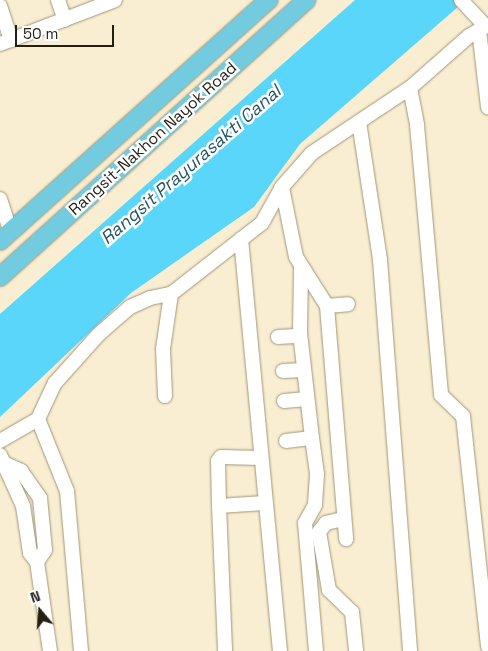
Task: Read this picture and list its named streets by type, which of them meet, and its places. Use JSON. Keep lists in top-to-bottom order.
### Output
{
  "streets": {
    "main road": ["Rangsit-Nakhon Nayok Road"]
  },
  "water": ["Rangsit Prayurasakti Canal"],
  "scale_bar": "50 m",
  "north": "top"
}
